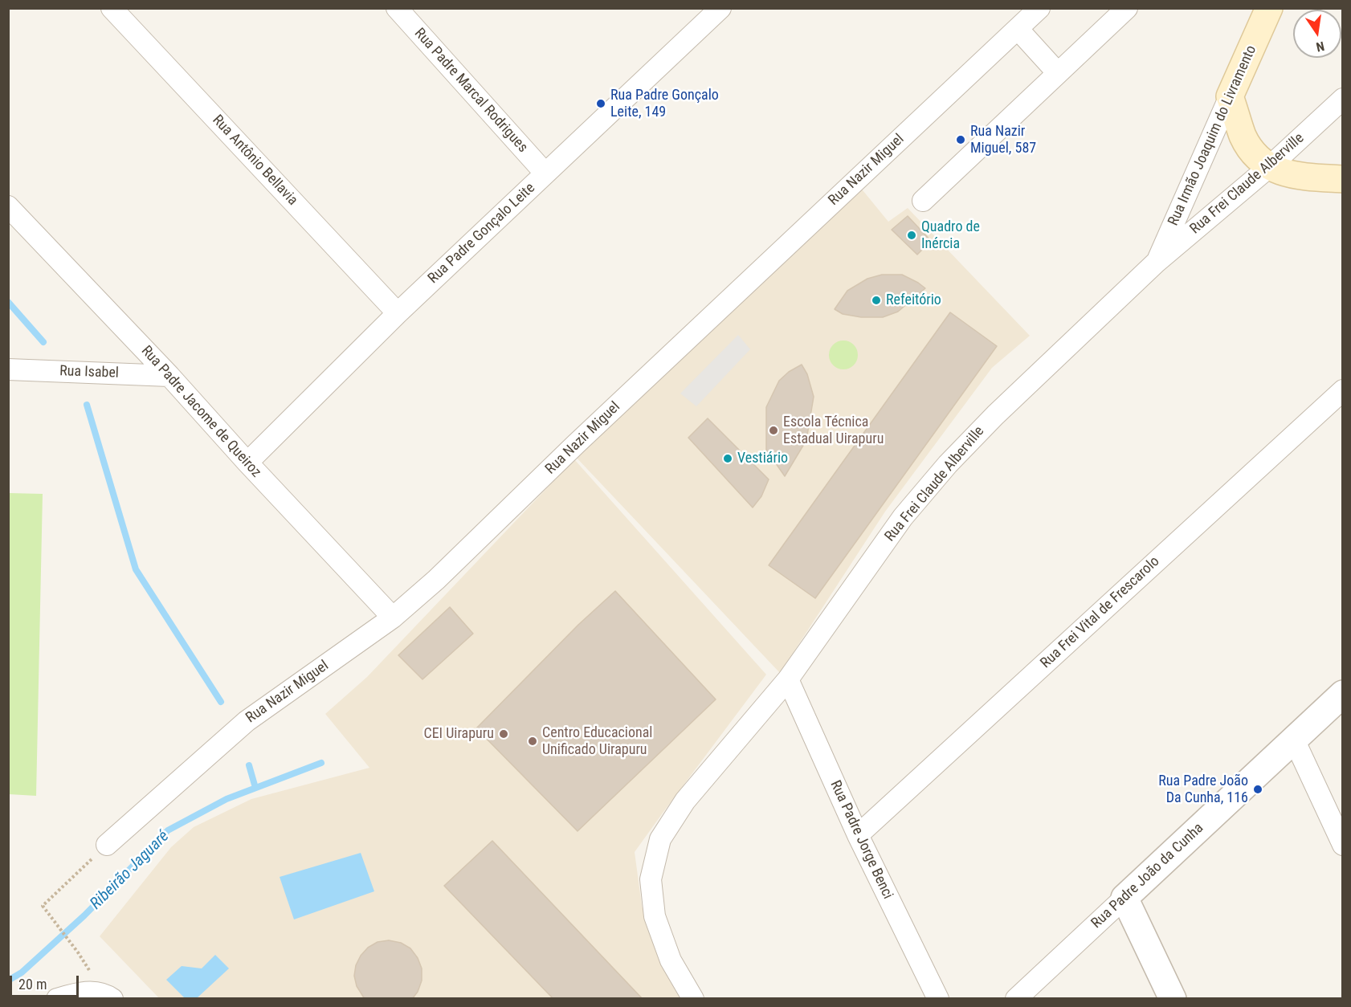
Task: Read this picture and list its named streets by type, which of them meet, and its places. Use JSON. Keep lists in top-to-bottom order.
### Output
{
  "streets": {
    "main road": ["Rua Irmão Joaquim do Livramento"],
    "street": [
      "Rua Padre Marcal Rodrigues",
      "Rua Antônio Bellavia",
      "Rua Nazir Miguel",
      "Rua Frei Claude Alberville",
      "Rua Padre Gonçalo Leite",
      "Rua Isabel",
      "Rua Padre Jacome de Queiroz",
      "Rua Frei Vital de Frescarolo",
      "Rua Padre Jorge Benci",
      "Rua Padre João da Cunha"
    ]
  },
  "crossings": [
    ["Rua Padre Marcal Rodrigues", "Rua Padre Gonçalo Leite"],
    ["Rua Irmão Joaquim do Livramento", "Rua Frei Claude Alberville"],
    ["Rua Antônio Bellavia", "Rua Padre Gonçalo Leite"],
    ["Rua Nazir Miguel", "Rua Padre Jacome de Queiroz"],
    ["Rua Frei Claude Alberville", "Rua Padre Jorge Benci"],
    ["Rua Padre Gonçalo Leite", "Rua Padre Jacome de Queiroz"],
    ["Rua Isabel", "Rua Padre Jacome de Queiroz"],
    ["Rua Frei Vital de Frescarolo", "Rua Padre Jorge Benci"]
  ],
  "water": ["Ribeirão Jaguaré"],
  "places": [
    "Rua Padre Gonçalo Leite, 149",
    "Rua Nazir Miguel, 587",
    "Quadro de Inércia",
    "Refeitório",
    "Escola Técnica Estadual Uirapuru",
    "Vestiário",
    "CEI Uirapuru",
    "Centro Educacional Unificado Uirapuru",
    "Rua Padre João Da Cunha, 116"
  ],
  "scale_bar": "20 m",
  "north": "bottom"
}
